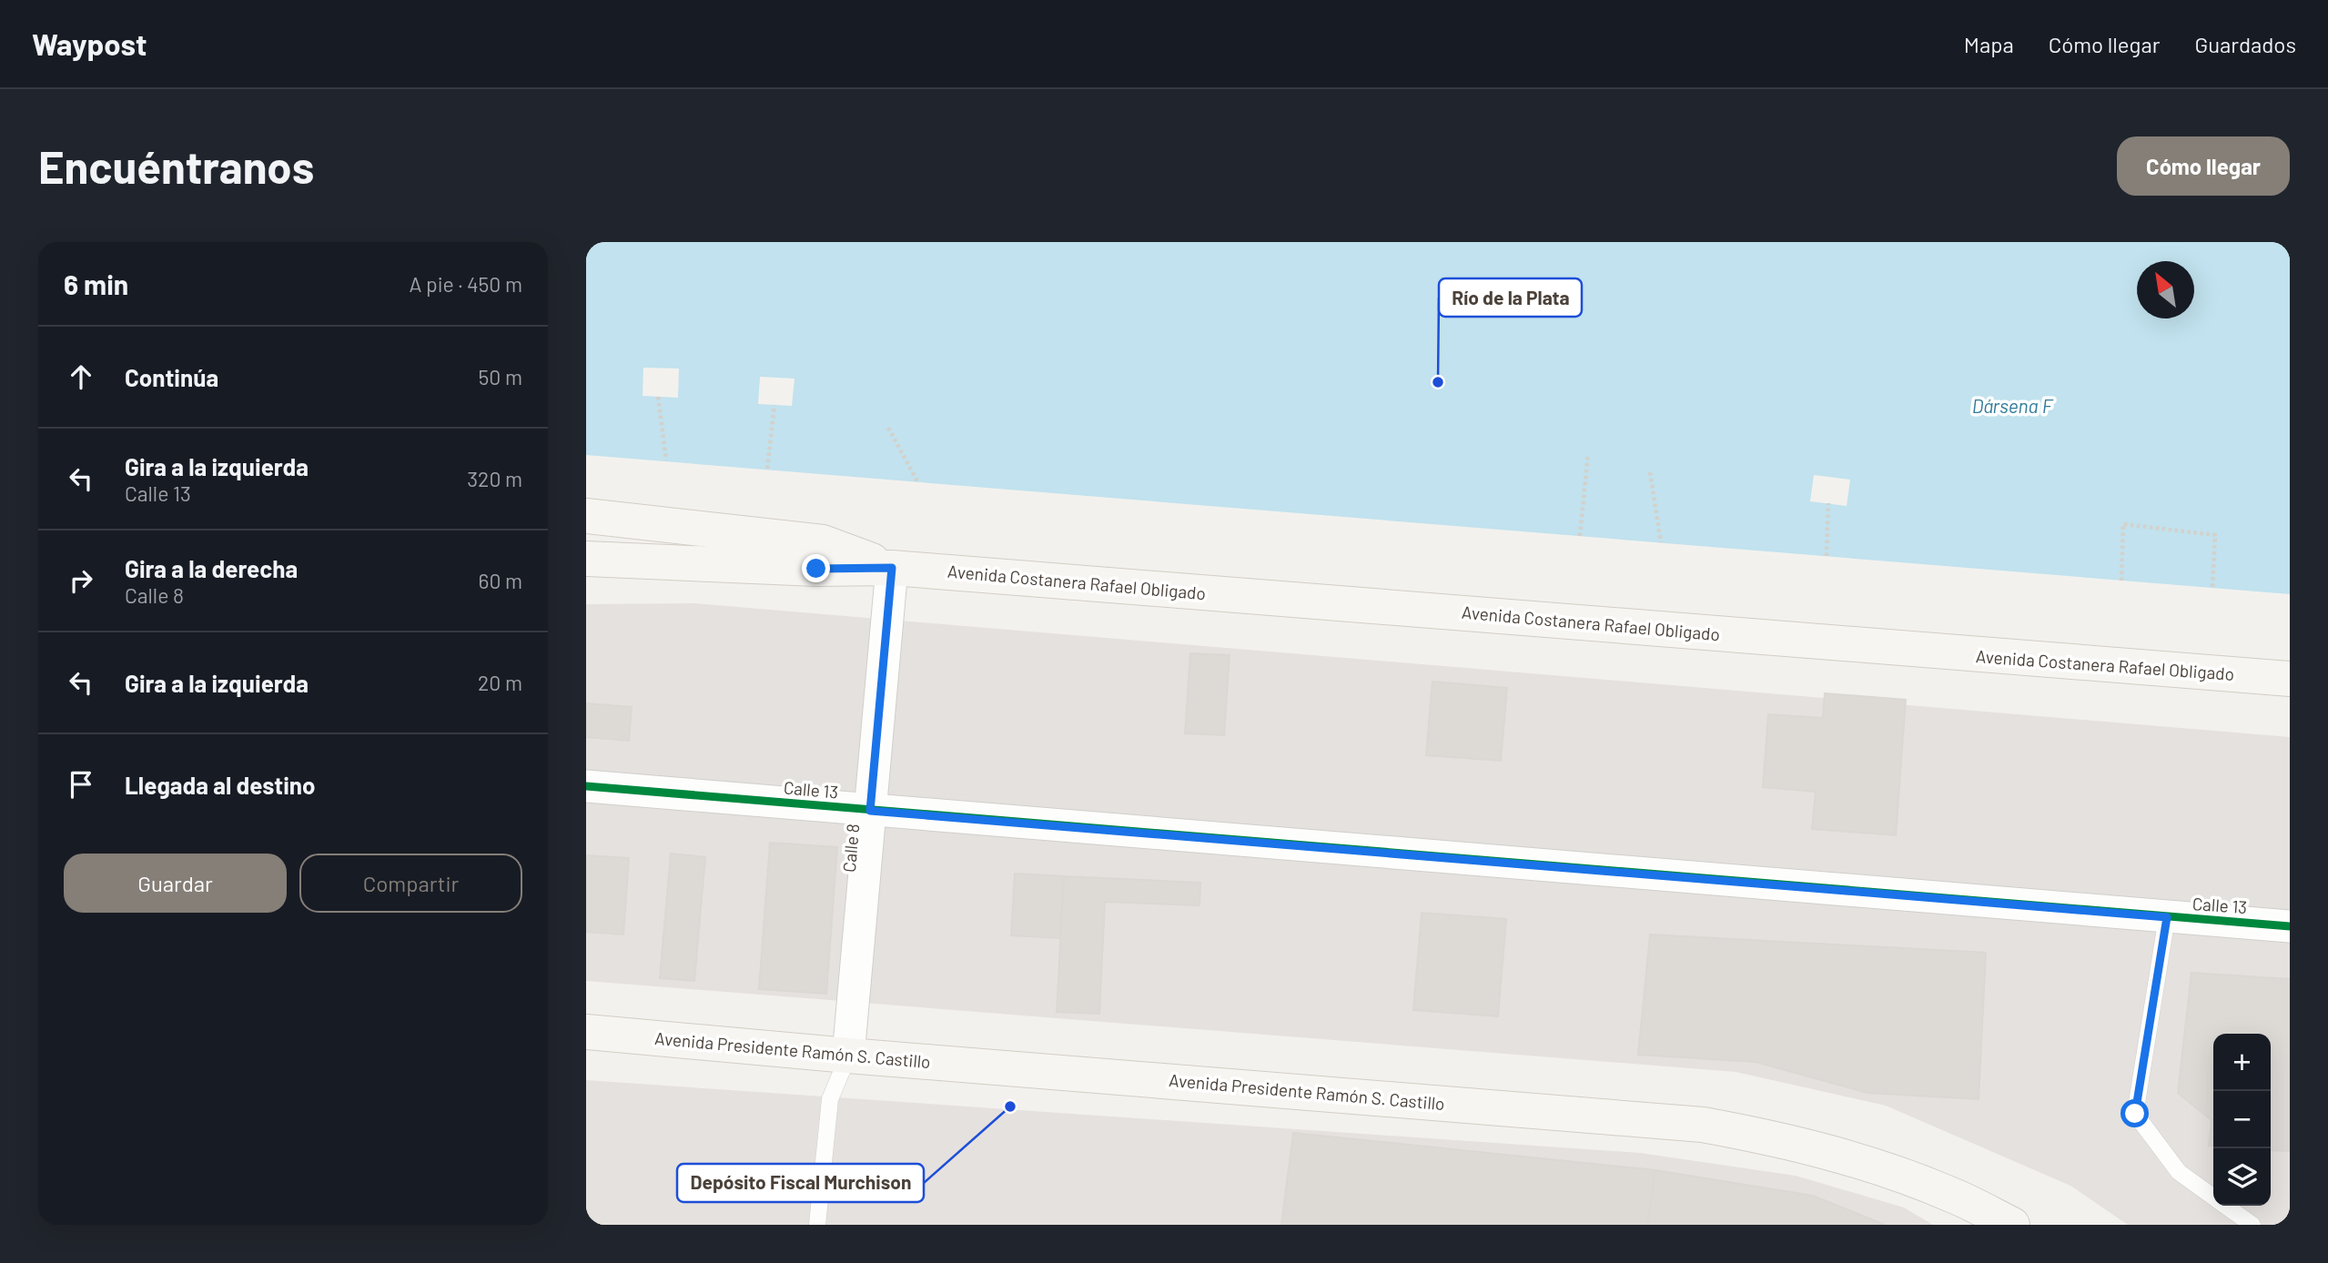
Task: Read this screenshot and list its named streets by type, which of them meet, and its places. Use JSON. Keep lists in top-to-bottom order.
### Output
{
  "streets": {
    "main road": ["Avenida Costanera Rafael Obligado", "Avenida Presidente Ramón S. Castillo"],
    "street": ["Calle 13", "Calle 8"]
  },
  "crossings": [
    ["Avenida Costanera Rafael Obligado", "Calle 8"],
    ["Calle 13", "Calle 8"],
    ["Calle 8", "Avenida Presidente Ramón S. Castillo"]
  ],
  "water": ["Dársena F"],
  "places": ["Río de la Plata", "Depósito Fiscal Murchison"],
  "north": "top left",
  "page": {
    "header": "Waypost",
    "nav": ["Mapa", "Cómo llegar", "Guardados"],
    "buttons": [
      "Cómo llegar",
      ["Guardar", "Compartir"]
    ],
    "title": "Encuéntranos",
    "heading": ["6 min", "A pie · 450 m"],
    "list": [
      ["Continúa", "50 m"],
      ["Gira a la izquierda", "Calle 13", "320 m"],
      ["Gira a la derecha", "Calle 8", "60 m"],
      ["Gira a la izquierda", "20 m"],
      "Llegada al destino"
    ],
    "map_buttons": ["+", "−"]
  }
}
